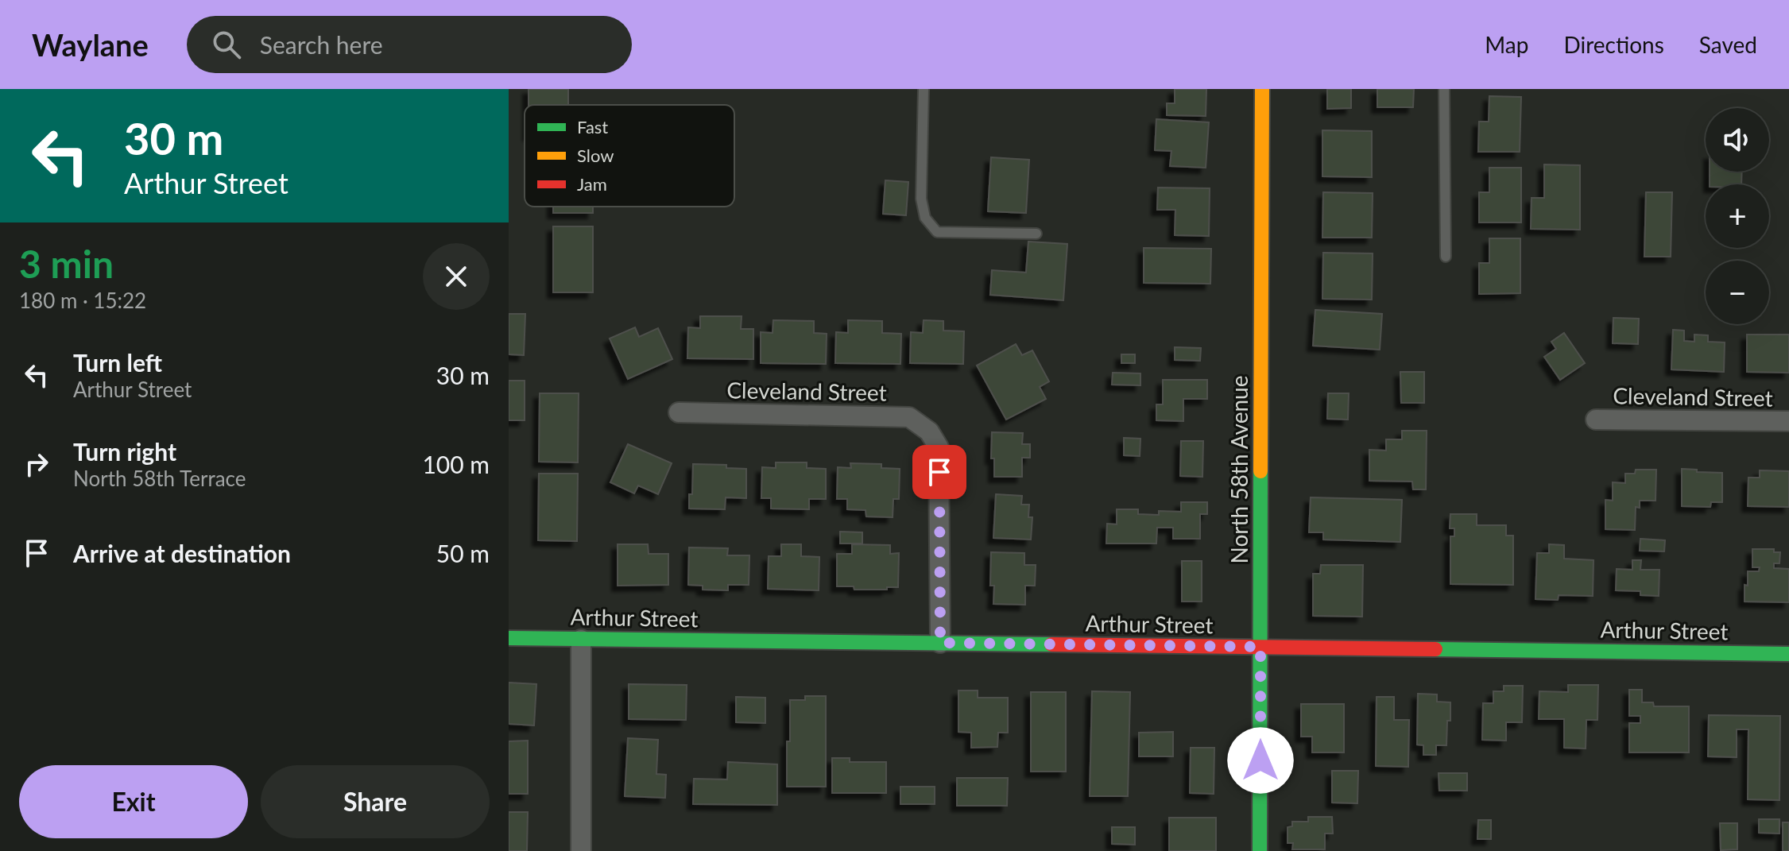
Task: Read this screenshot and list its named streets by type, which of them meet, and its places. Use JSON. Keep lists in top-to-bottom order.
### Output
{
  "streets": {
    "street": ["Cleveland Street", "North 58th Avenue", "Arthur Street"]
  },
  "crossings": [
    ["Cleveland Street", "Arthur Street"],
    ["North 58th Avenue", "Arthur Street"]
  ],
  "legend": ["Fast", "Slow", "Jam"],
  "page": {
    "header": "Waylane",
    "search": "Search here",
    "nav": ["Map", "Directions", "Saved"],
    "turn": ["30 m", "Arthur Street"],
    "map_buttons": ["+", "−"],
    "heading": ["3 min", "180 m · 15:22"],
    "list": [
      {
        "name": "Turn left",
        "note": "Arthur Street",
        "value": "30 m"
      },
      {
        "name": "Turn right",
        "note": "North 58th Terrace",
        "value": "100 m"
      },
      {
        "name": "Arrive at destination",
        "value": "50 m"
      }
    ],
    "buttons": ["Exit", "Share"]
  }
}
